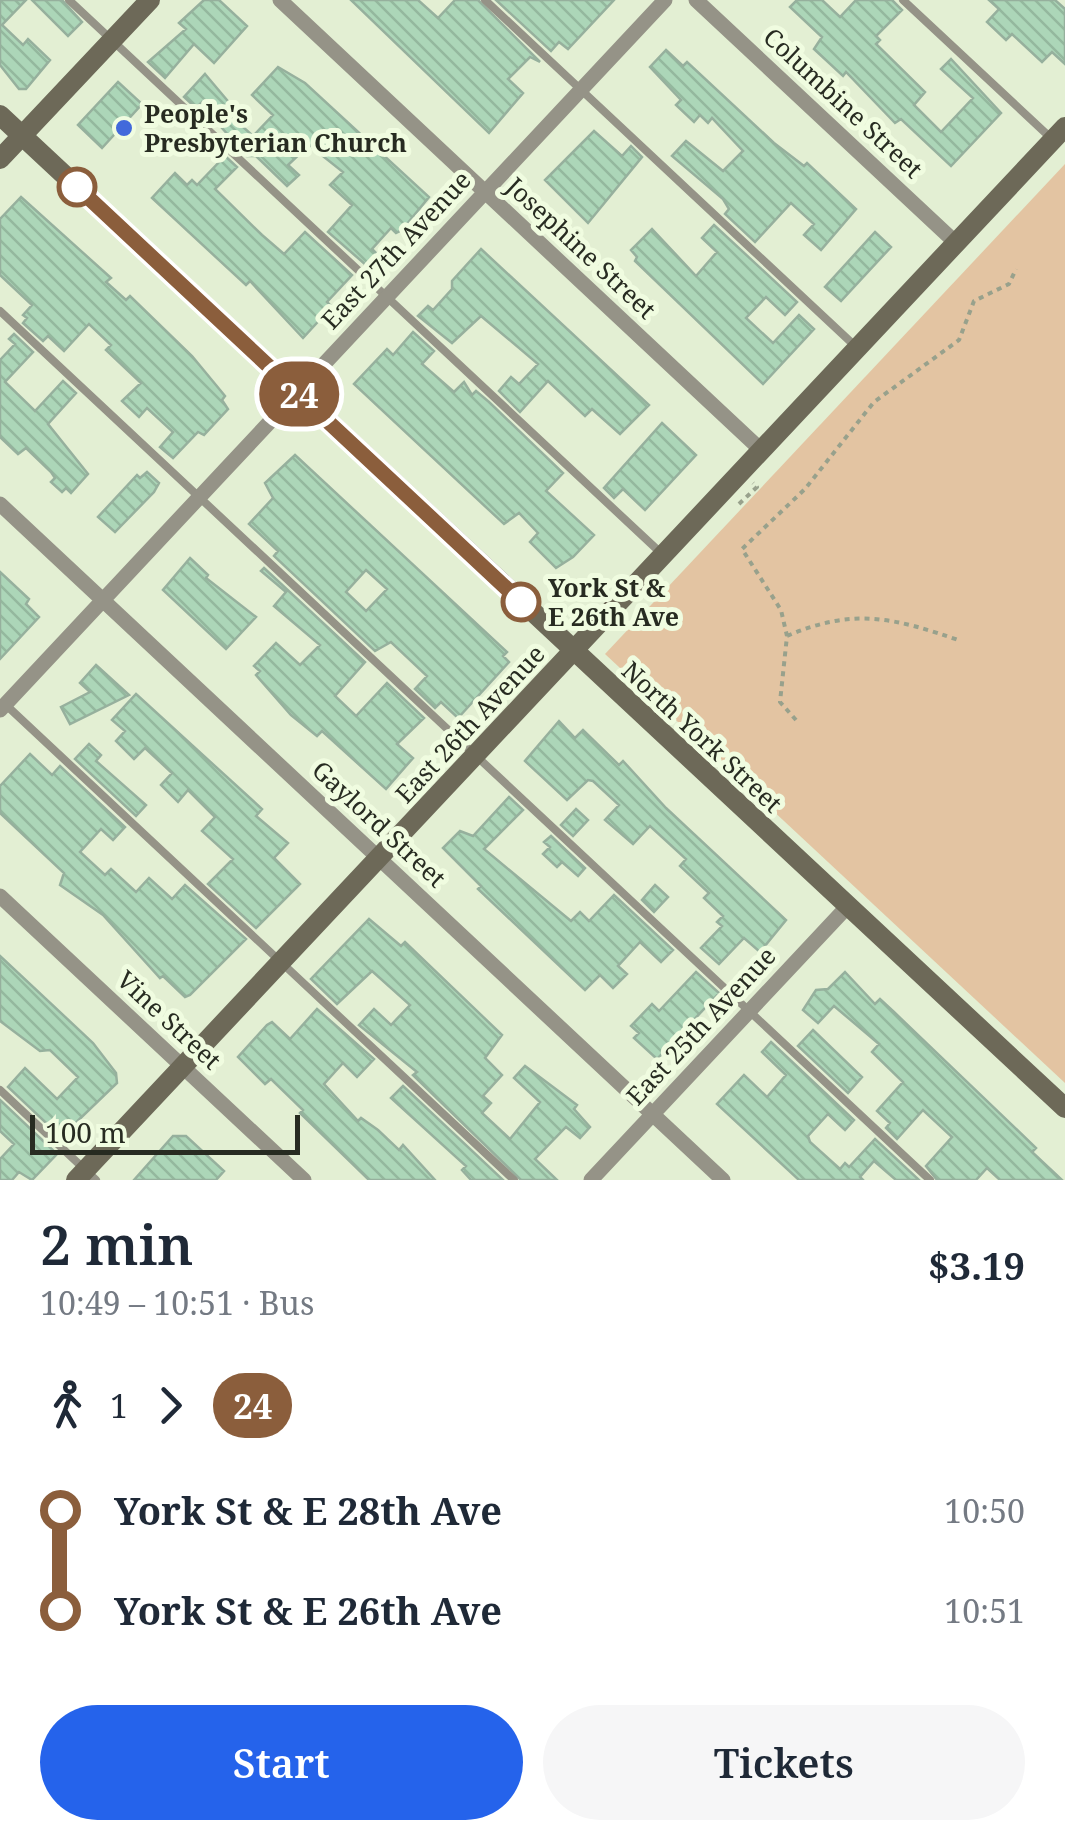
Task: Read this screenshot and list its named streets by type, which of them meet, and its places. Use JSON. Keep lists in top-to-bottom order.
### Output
{
  "streets": {
    "street": [
      "Columbine Street",
      "Josephine Street",
      "East 27th Avenue",
      "East 26th Avenue",
      "North York Street",
      "Gaylord Street",
      "Vine Street",
      "East 25th Avenue"
    ]
  },
  "crossings": [
    ["Columbine Street", "East 26th Avenue"],
    ["Josephine Street", "East 27th Avenue"],
    ["Josephine Street", "East 26th Avenue"],
    ["East 27th Avenue", "North York Street"],
    ["East 27th Avenue", "Gaylord Street"],
    ["East 26th Avenue", "North York Street"],
    ["East 26th Avenue", "Gaylord Street"],
    ["East 26th Avenue", "Vine Street"],
    ["North York Street", "East 25th Avenue"],
    ["Gaylord Street", "East 25th Avenue"]
  ],
  "places": ["People's Presbyterian Church", "York St & E 26th Ave"],
  "lines": ["bus line 24"],
  "scale_bar": "100 m",
  "page": {
    "on_map": "24",
    "scale": "100 m",
    "heading": ["2 min", "10:49 – 10:51 · Bus", "$3.19"],
    "legs": ["1", "24"],
    "list": [
      {
        "name": "York St & E 28th Ave",
        "value": "10:50"
      },
      {
        "name": "York St & E 26th Ave",
        "value": "10:51"
      }
    ],
    "buttons": ["Start", "Tickets"]
  }
}
